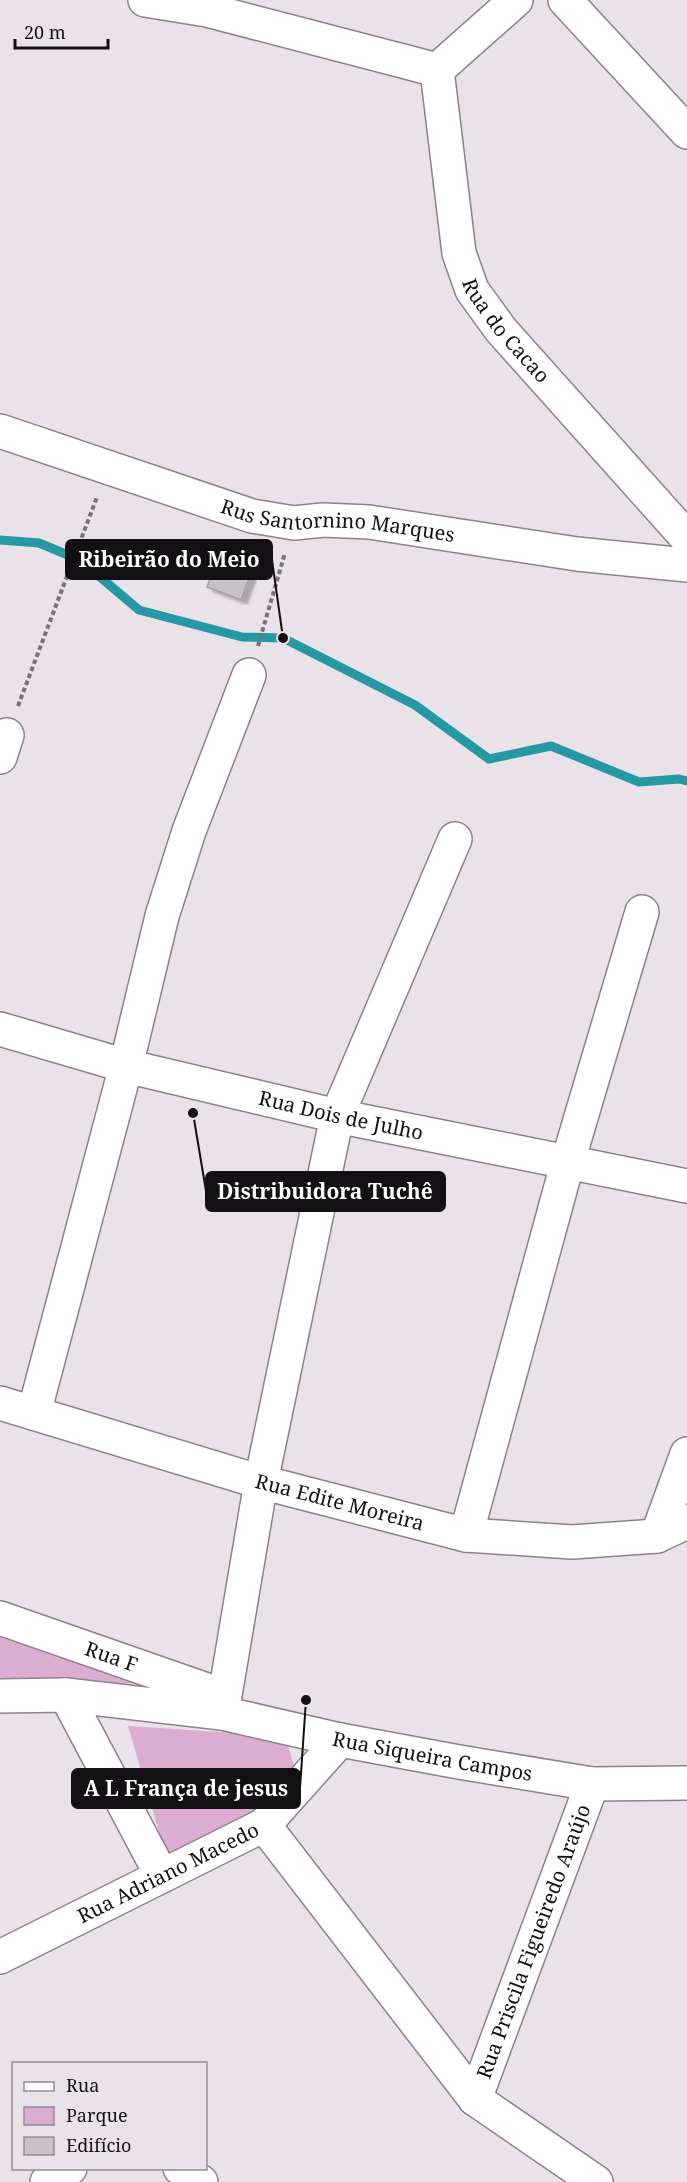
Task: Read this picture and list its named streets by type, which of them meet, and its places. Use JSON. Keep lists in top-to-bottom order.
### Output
{
  "streets": {
    "street": [
      "Rua do Cacao",
      "Rus Santornino Marques",
      "Rua Dois de Julho",
      "Rua Edite Moreira",
      "Rua F",
      "Rua Siqueira Campos",
      "Rua Adriano Macedo",
      "Rua Priscila Figueiredo Araújo"
    ]
  },
  "crossings": [
    ["Rua F", "Rua Siqueira Campos"],
    ["Rua Siqueira Campos", "Rua Adriano Macedo"],
    ["Rua Siqueira Campos", "Rua Priscila Figueiredo Araújo"]
  ],
  "places": ["Ribeirão do Meio", "Distribuidora Tuchê", "A L França de jesus"],
  "legend": ["Rua", "Parque", "Edifício"],
  "scale_bar": "20 m"
}
